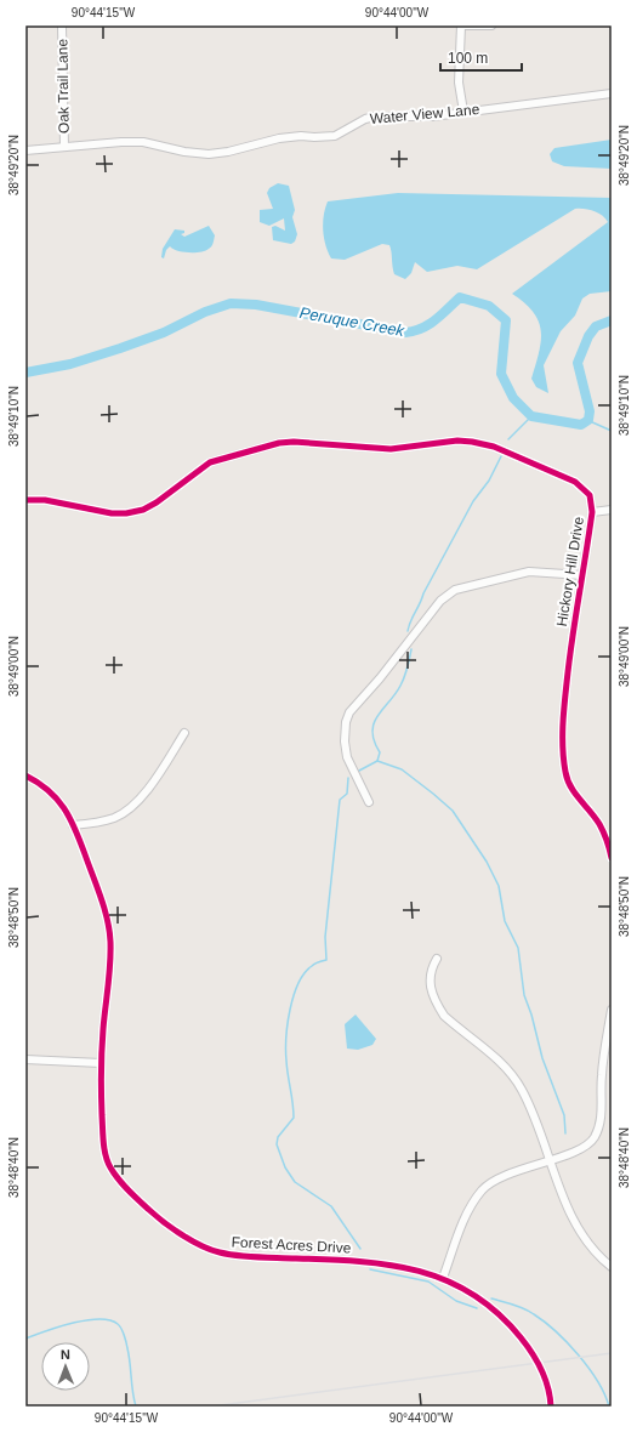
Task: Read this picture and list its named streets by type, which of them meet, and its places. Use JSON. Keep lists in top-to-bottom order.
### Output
{
  "streets": {
    "street": [
      "Oak Trail Lane",
      "Water View Lane",
      "Hickory Hill Drive",
      "Forest Acres Drive"
    ]
  },
  "crossings": [
    ["Oak Trail Lane", "Water View Lane"]
  ],
  "water": ["Peruque Creek"],
  "scale_bar": "100 m",
  "north": "top",
  "coordinates": [
    "90°44'15\"W",
    "90°44'00\"W",
    "38°49'20\"N",
    "38°49'10\"N",
    "38°49'00\"N",
    "38°48'50\"N",
    "38°48'40\"N"
  ]
}
